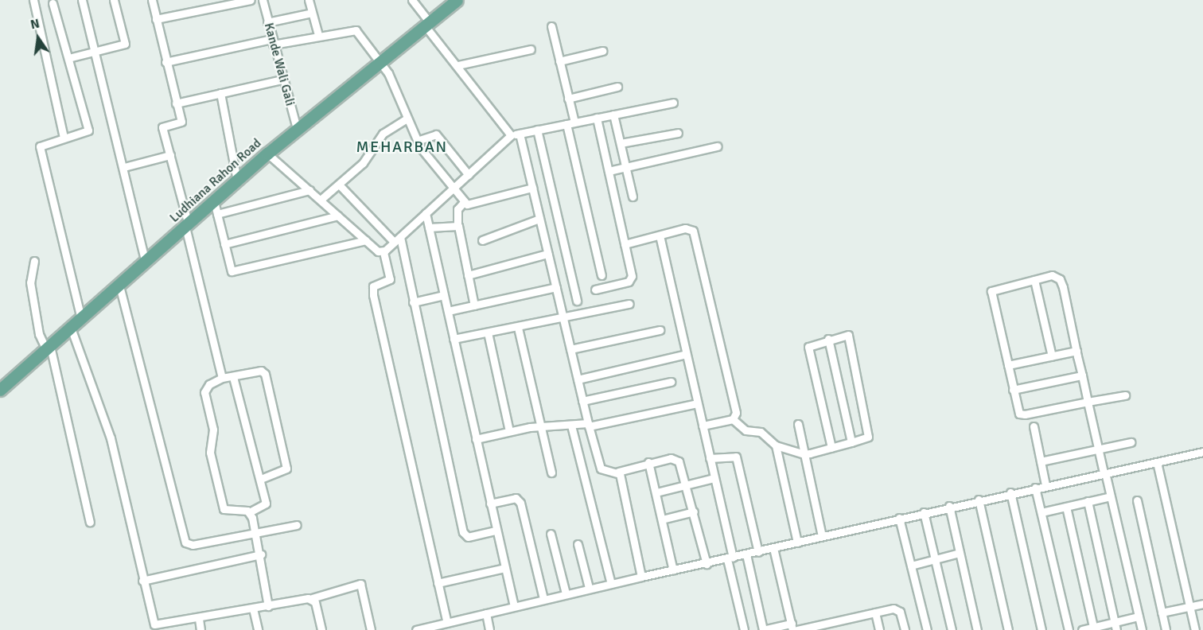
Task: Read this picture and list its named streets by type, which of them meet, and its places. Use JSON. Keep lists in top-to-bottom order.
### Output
{
  "streets": {
    "main road": ["Ludhiana Rahon Road"],
    "street": ["Kande Wali Gali"]
  },
  "crossings": [
    ["Kande Wali Gali", "Ludhiana Rahon Road"]
  ],
  "districts": ["MEHARBAN"],
  "north": "top"
}
